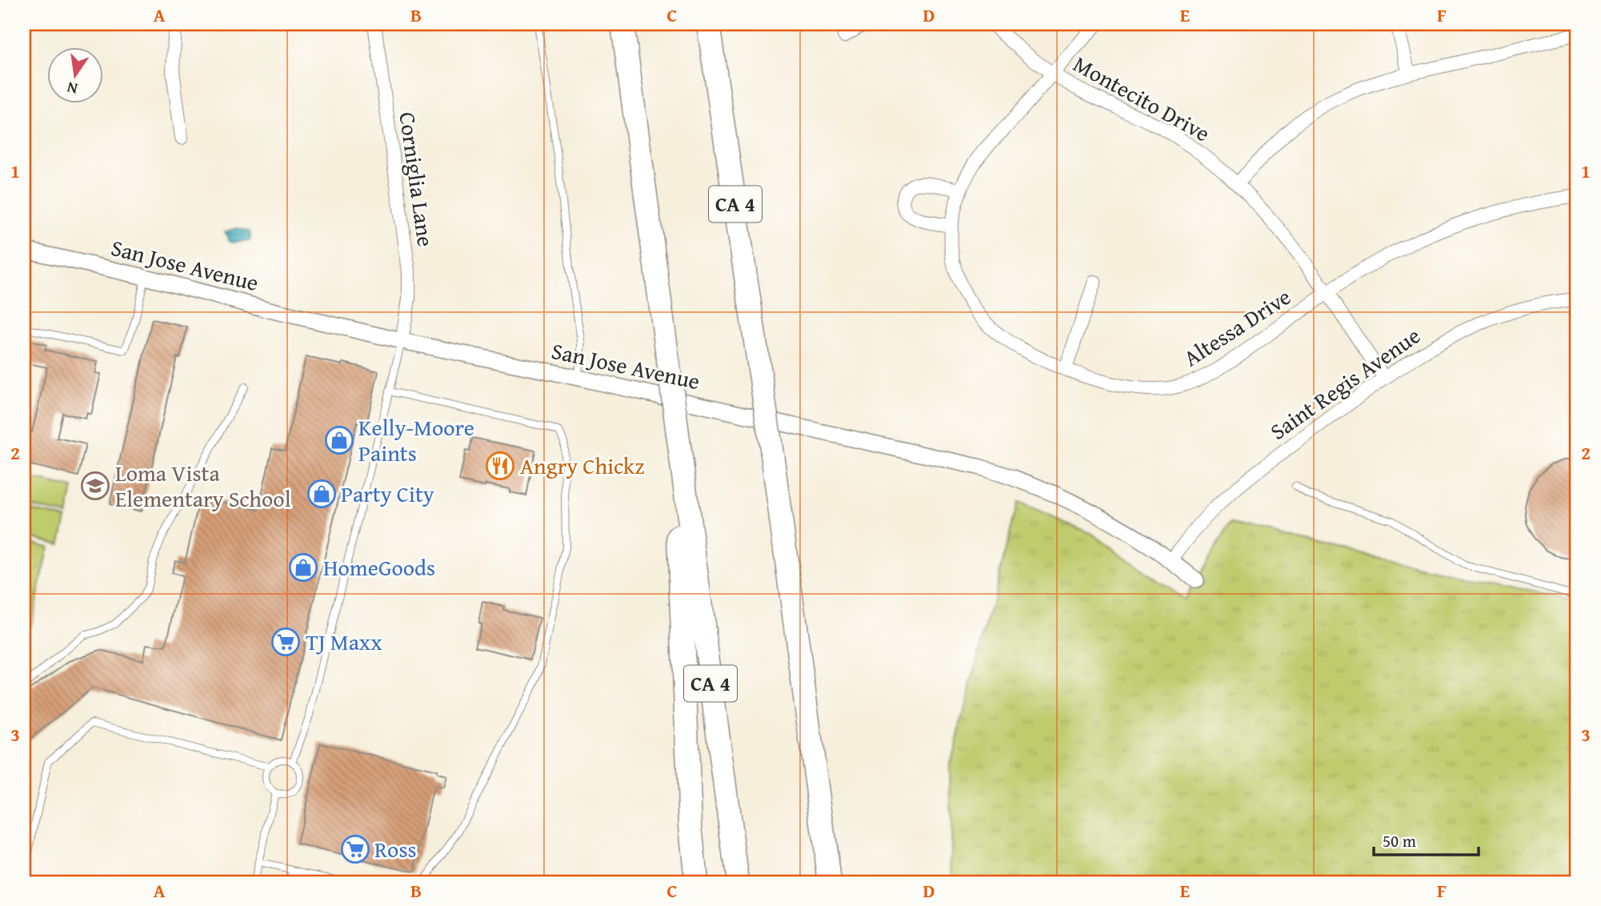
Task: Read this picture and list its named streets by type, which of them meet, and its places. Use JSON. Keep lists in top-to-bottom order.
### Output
{
  "streets": {
    "highway": ["CA 4"],
    "street": [
      "Montecito Drive",
      "Corniglia Lane",
      "San Jose Avenue",
      "Altessa Drive",
      "Saint Regis Avenue"
    ]
  },
  "crossings": [
    ["Montecito Drive", "Altessa Drive"],
    ["Montecito Drive", "Saint Regis Avenue"],
    ["Corniglia Lane", "San Jose Avenue"],
    ["San Jose Avenue", "Saint Regis Avenue"]
  ],
  "places": {
    "shop": ["Kelly-Moore Paints", "Party City", "HomeGoods"],
    "restaurant": ["Angry Chickz"],
    "school or university": ["Loma Vista Elementary School"],
    "supermarket": ["TJ Maxx", "Ross"]
  },
  "scale_bar": "50 m",
  "north": "bottom",
  "grid": {
    "columns": [
      "A",
      "B",
      "C",
      "D",
      "E",
      "F"
    ],
    "rows": ["1", "2", "3"]
  }
}
